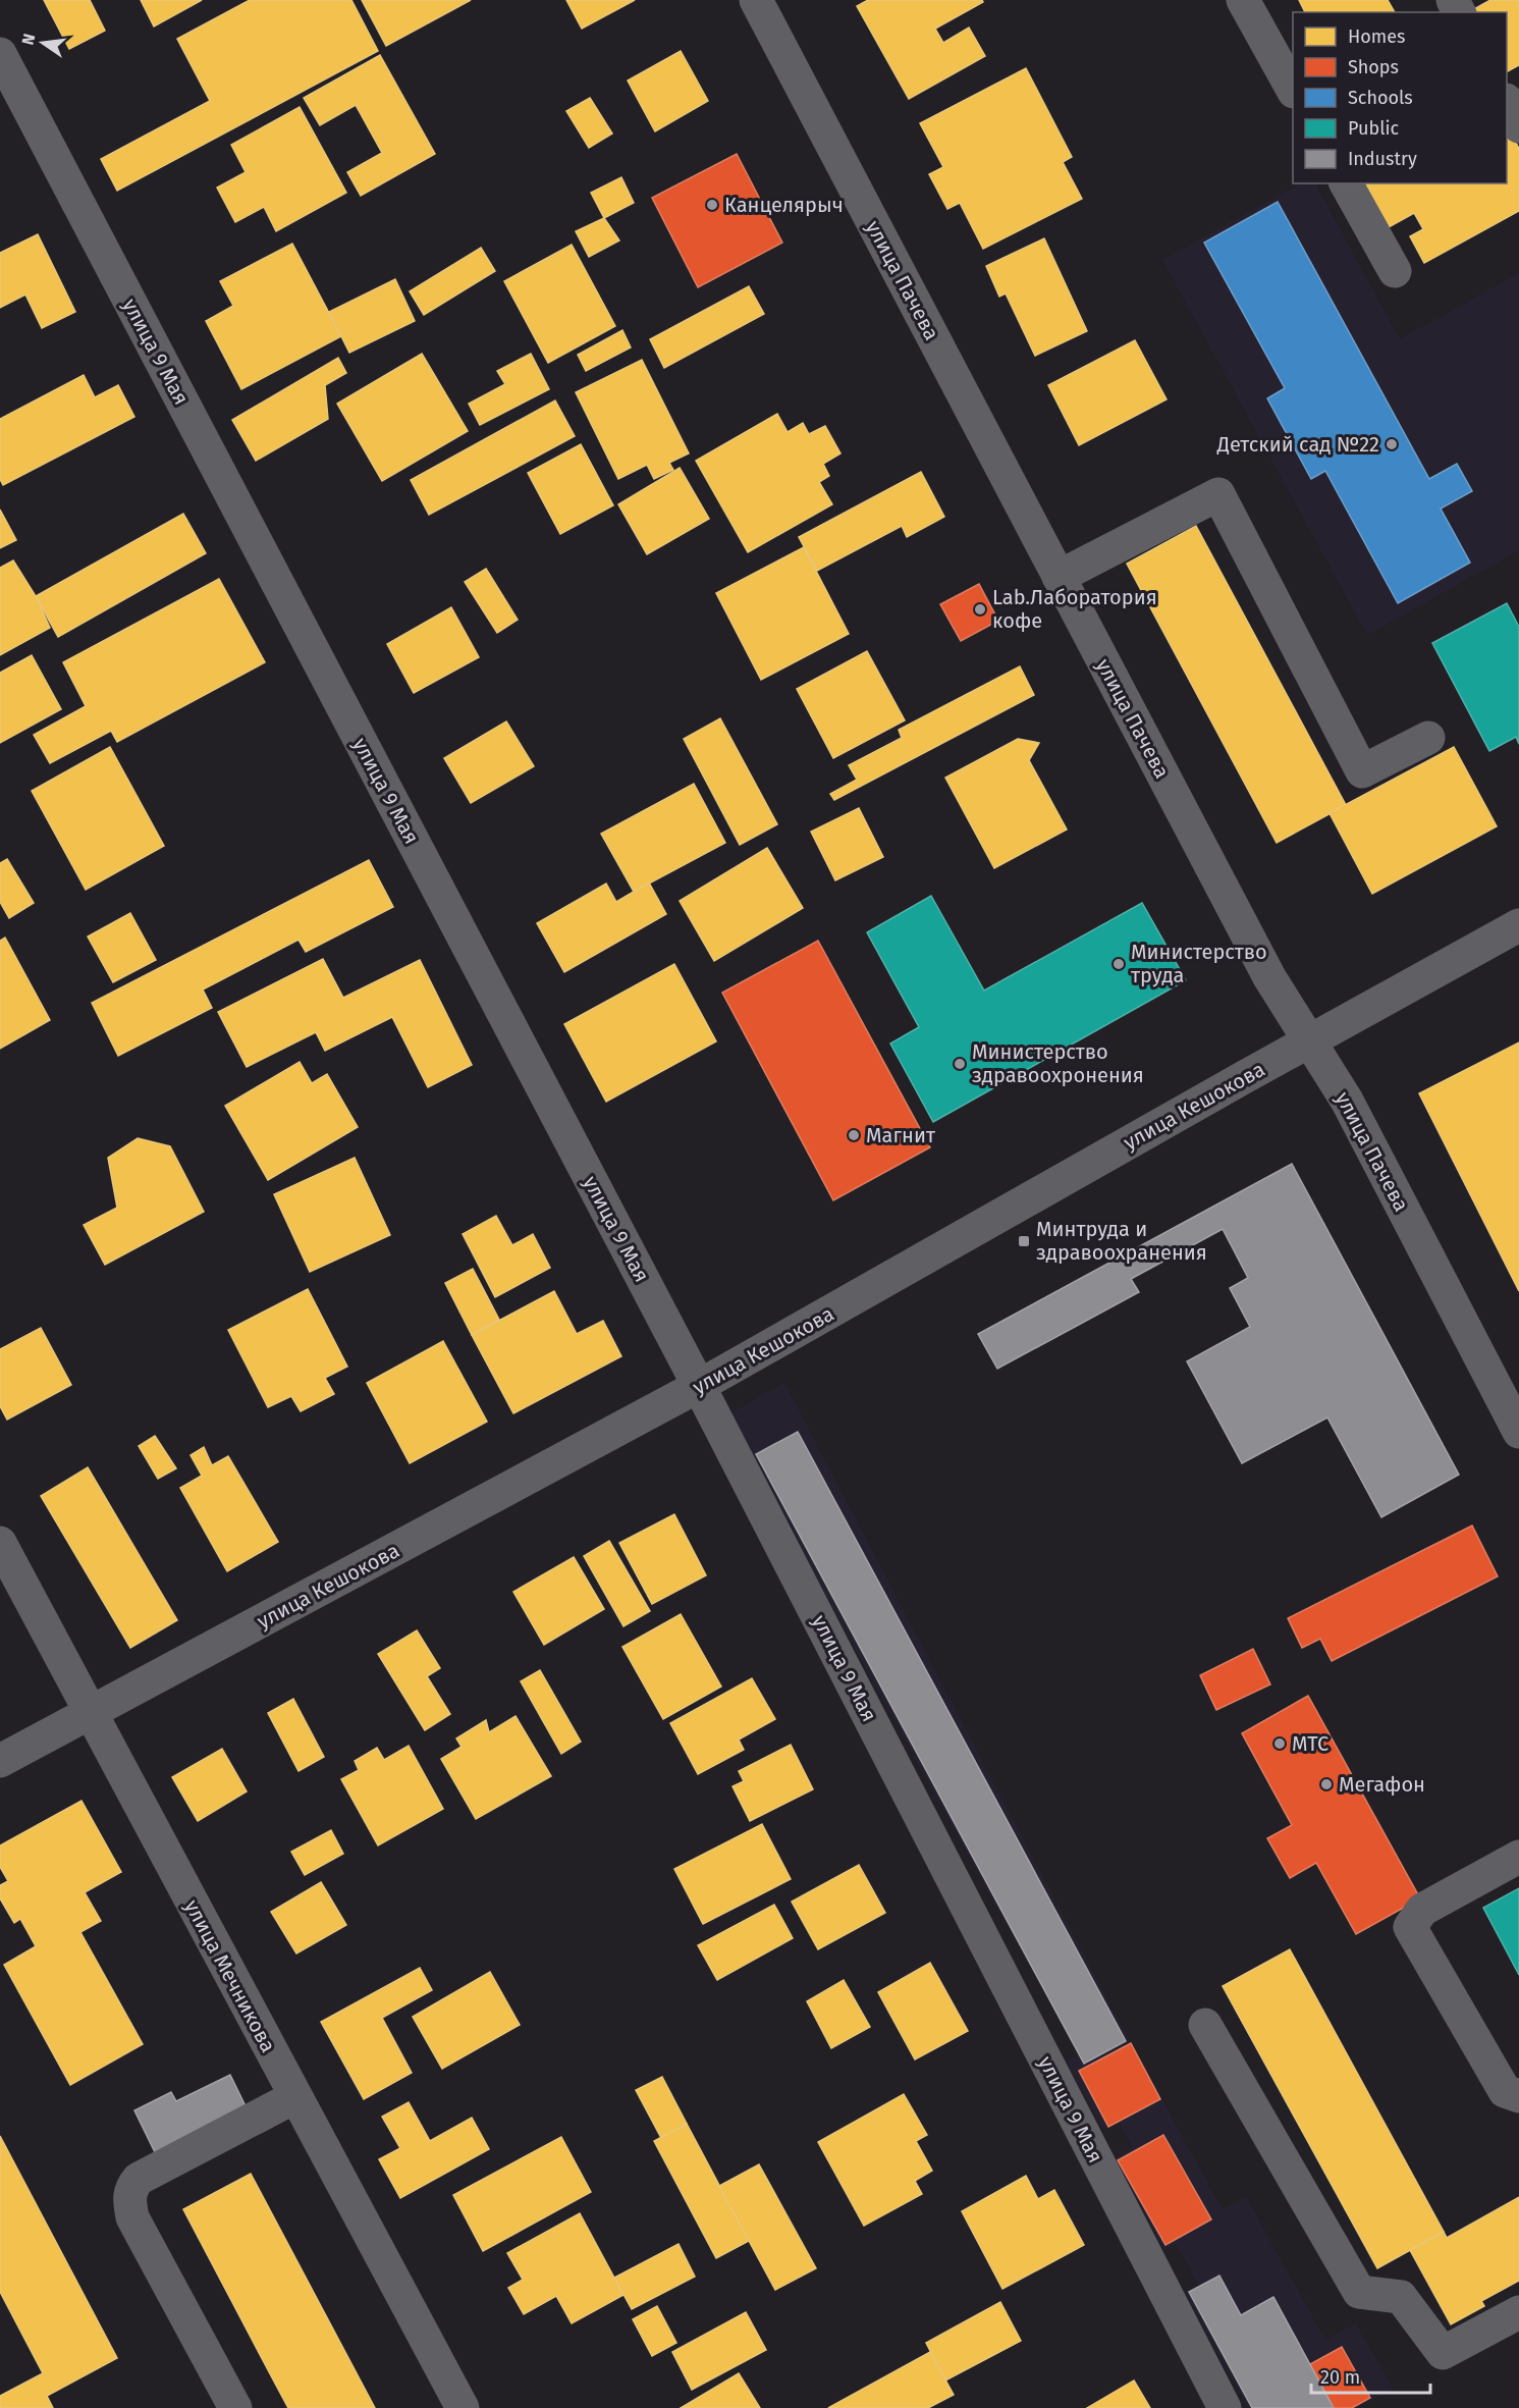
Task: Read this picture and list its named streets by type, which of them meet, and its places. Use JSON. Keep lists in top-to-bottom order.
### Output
{
  "streets": {
    "street": [
      "улица Пачева",
      "улица 9 Мая",
      "улица Кешокова",
      "улица Мечникова"
    ]
  },
  "crossings": [
    ["улица Пачева", "улица Кешокова"],
    ["улица 9 Мая", "улица Кешокова"],
    ["улица Кешокова", "улица Мечникова"]
  ],
  "places": {
    "other": [
      "Канцелярыч",
      "Детский сад №22",
      "Lab.Лаборатория кофе",
      "Министерство труда",
      "Министерство здравоохронения",
      "Магнит",
      "МТС",
      "Мегафон"
    ],
    "transit": ["Минтруда и здравоохранения"]
  },
  "legend": [
    "Homes",
    "Shops",
    "Schools",
    "Public",
    "Industry"
  ],
  "scale_bar": "20 m",
  "north": "left"
}
